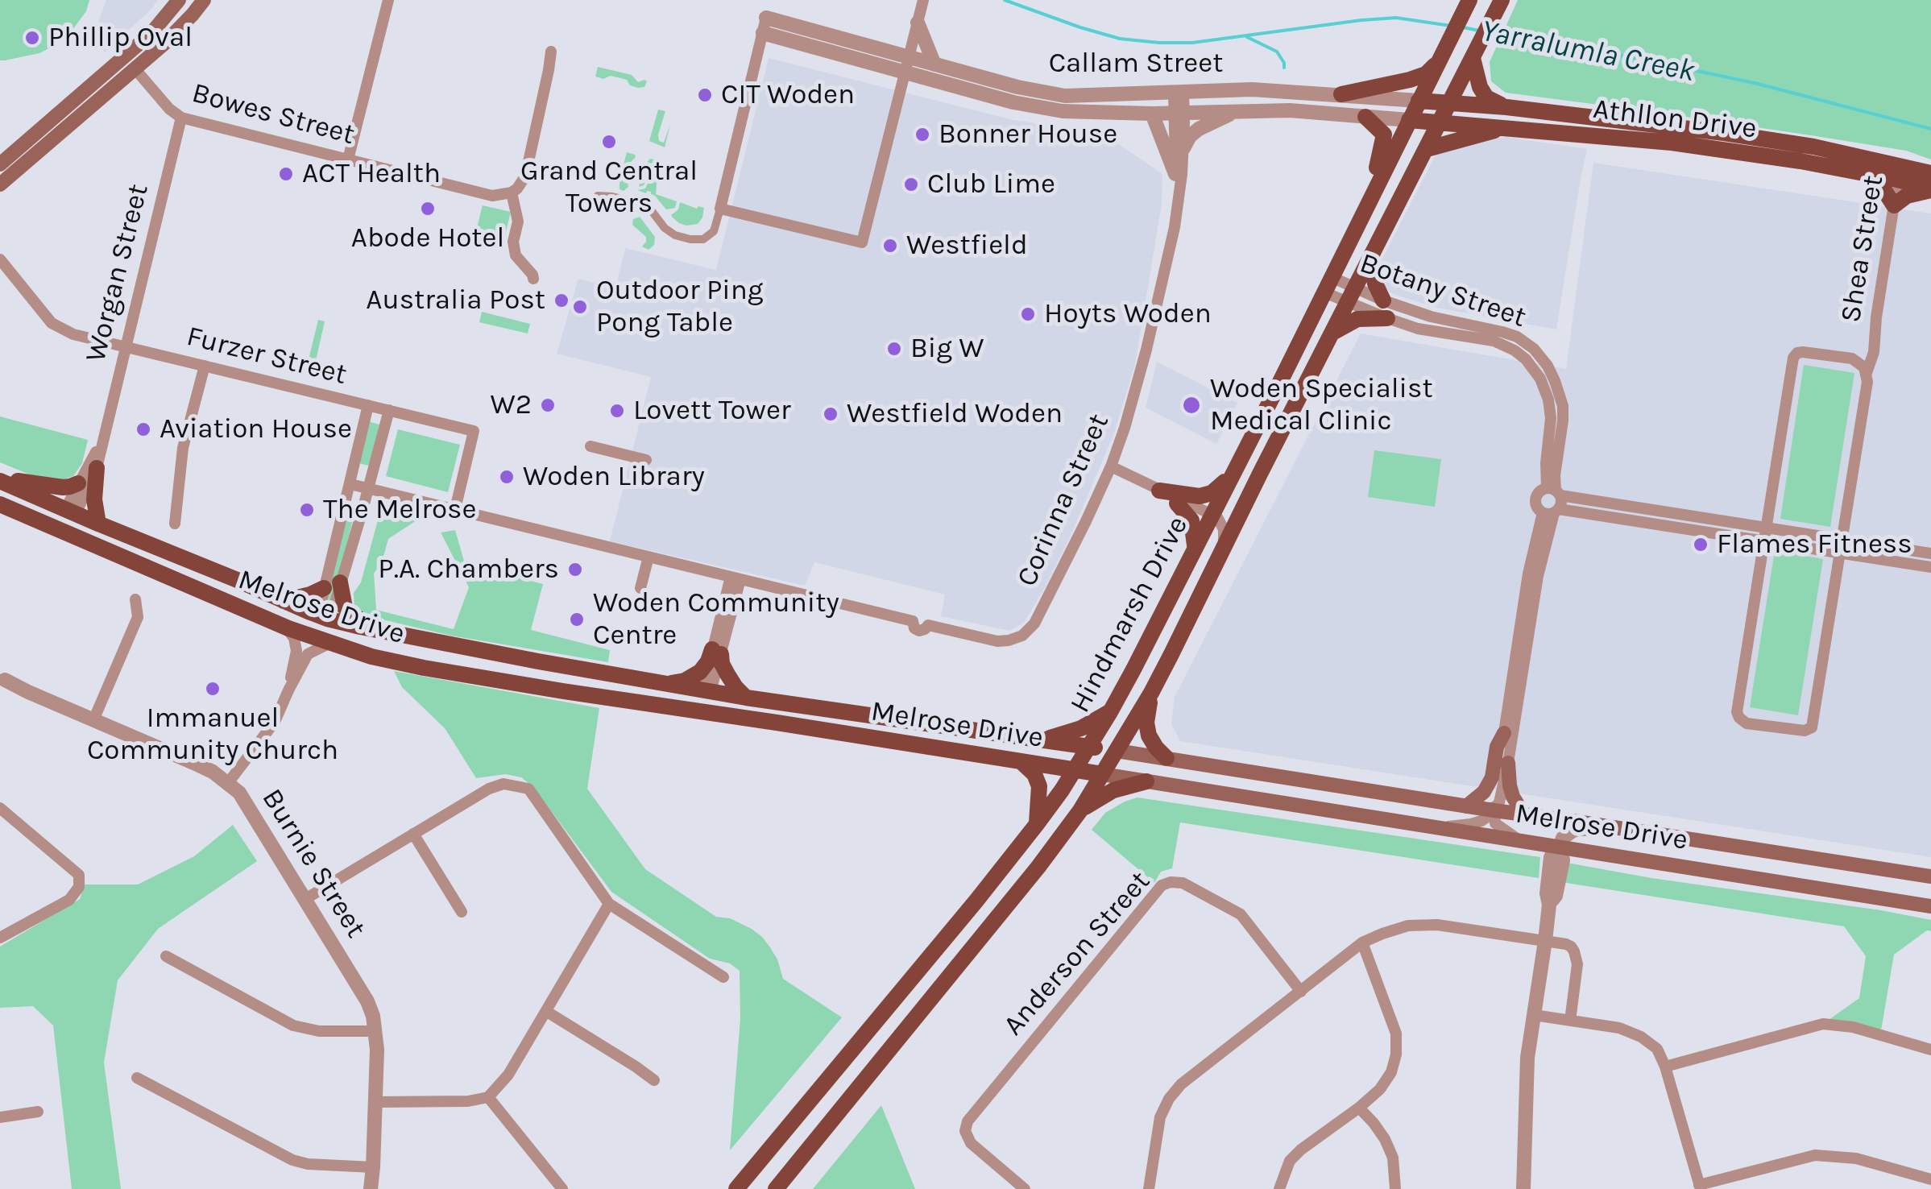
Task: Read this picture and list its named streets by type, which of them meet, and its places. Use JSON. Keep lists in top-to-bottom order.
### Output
{
  "streets": {
    "main road": ["Athllon Drive", "Melrose Drive", "Hindmarsh Drive"],
    "street": [
      "Callam Street",
      "Bowes Street",
      "Shea Street",
      "Worgan Street",
      "Botany Street",
      "Furzer Street",
      "Corinna Street",
      "Burnie Street",
      "Anderson Street"
    ]
  },
  "crossings": [
    ["Callam Street", "Athllon Drive"],
    ["Callam Street", "Corinna Street"],
    ["Callam Street", "Hindmarsh Drive"],
    ["Bowes Street", "Worgan Street"],
    ["Athllon Drive", "Shea Street"],
    ["Athllon Drive", "Hindmarsh Drive"],
    ["Worgan Street", "Furzer Street"],
    ["Worgan Street", "Melrose Drive"],
    ["Botany Street", "Hindmarsh Drive"],
    ["Furzer Street", "Corinna Street"],
    ["Melrose Drive", "Hindmarsh Drive"]
  ],
  "water": ["Yarralumla Creek"],
  "places": [
    "Phillip Oval",
    "CIT Woden",
    "Bonner House",
    "Grand Central Towers",
    "ACT Health",
    "Club Lime",
    "Abode Hotel",
    "Westfield",
    "Australia Post",
    "Outdoor Ping Pong Table",
    "Hoyts Woden",
    "Big W",
    "W2",
    "Woden Specialist Medical Clinic",
    "Lovett Tower",
    "Westfield Woden",
    "Aviation House",
    "Woden Library",
    "The Melrose",
    "Flames Fitness",
    "P.A. Chambers",
    "Woden Community Centre",
    "Immanuel Community Church"
  ]
}
